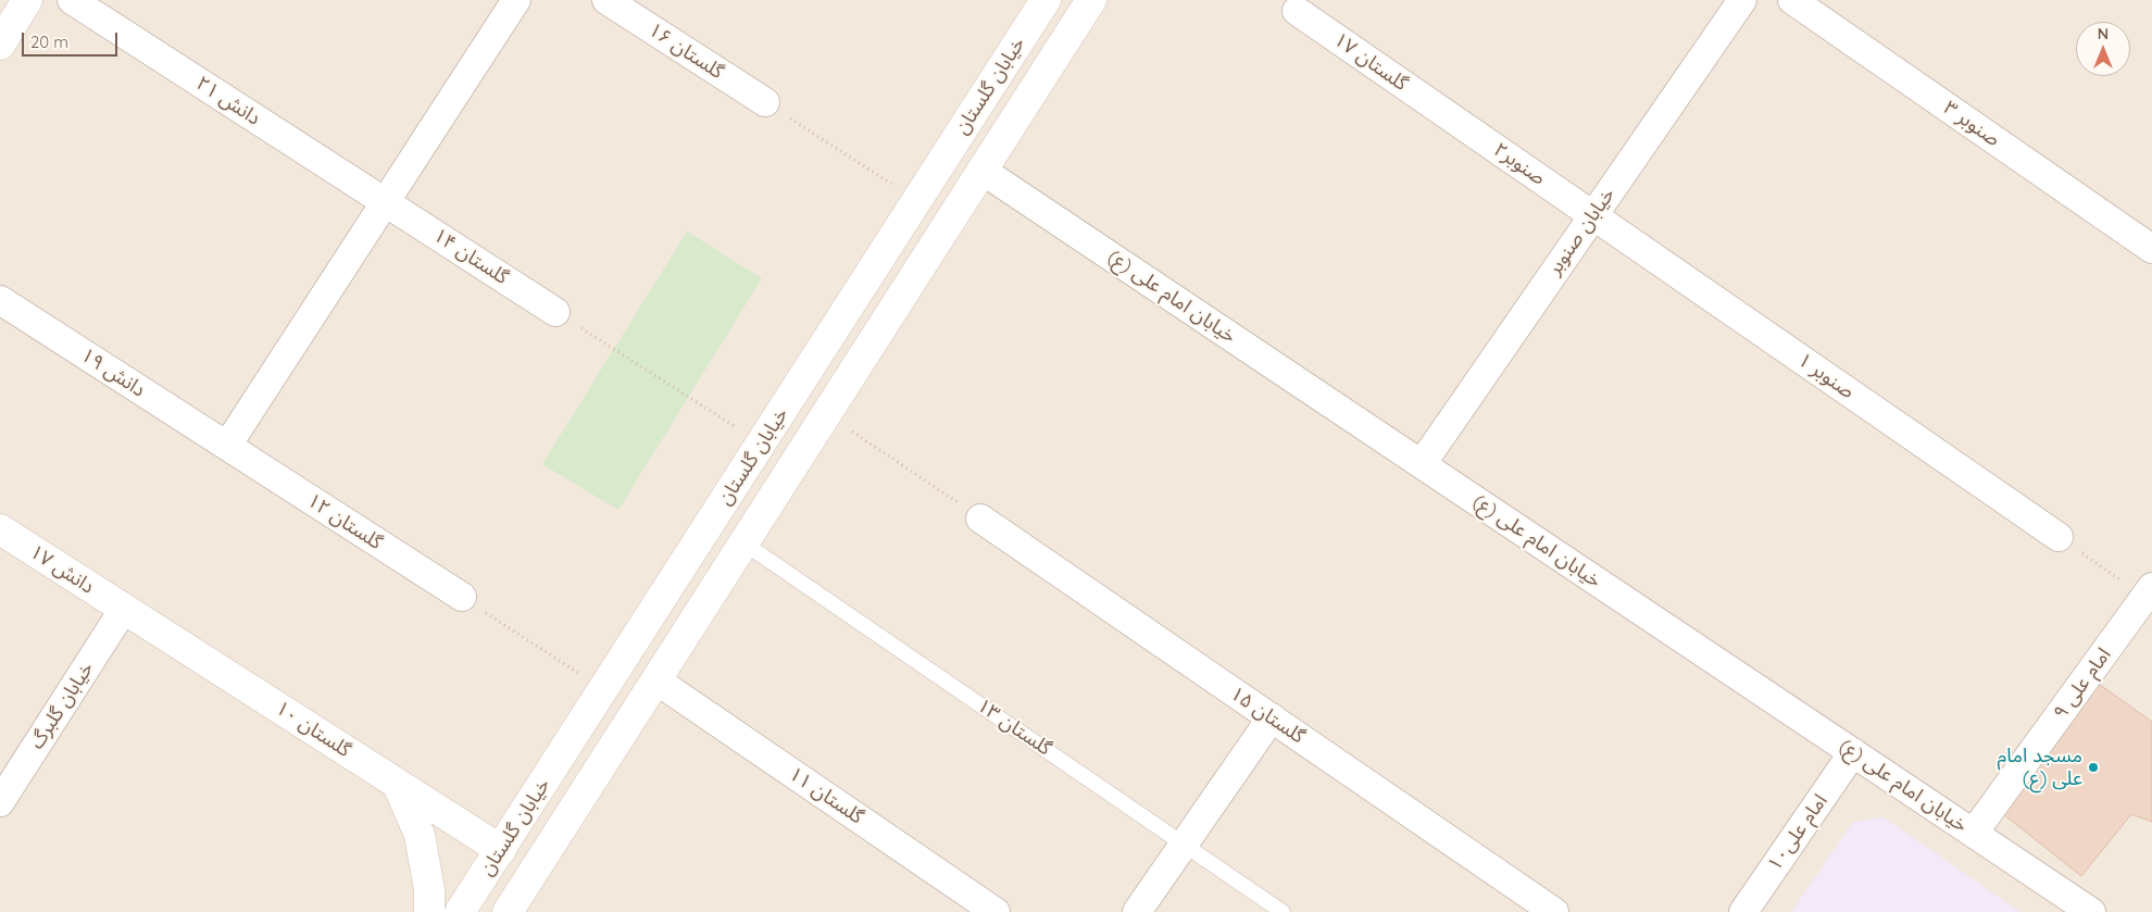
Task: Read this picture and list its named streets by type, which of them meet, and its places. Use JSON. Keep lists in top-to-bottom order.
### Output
{
  "streets": {
    "street": [
      "گلستان ۱۶",
      "گلستان ۱۷",
      "خیابان گلستان",
      "دانش ۲۱",
      "صنوبر ۳",
      "صنوبر۲",
      "خیابان صنوبر",
      "گلستان ۱۴",
      "خیابان امام علی (ع)",
      "دانش ۱۹",
      "صنوبر ۱",
      "گلستان ۱۲",
      "دانش ۱۷",
      "امام علی ۹",
      "خیابان گلبرگ",
      "گلستان ۱۵",
      "گلستان ۱۰",
      "گلستان ۱۱",
      "امام علی۱۰"
    ],
    "lane": ["گلستان ۱۳"]
  },
  "crossings": [
    ["گلستان ۱۷", "صنوبر۲"],
    ["خیابان گلستان", "خیابان امام علی (ع)"],
    ["خیابان گلستان", "گلستان ۱۳"],
    ["خیابان گلستان", "گلستان ۱۰"],
    ["خیابان گلستان", "گلستان ۱۱"],
    ["دانش ۲۱", "گلستان ۱۴"],
    ["صنوبر۲", "خیابان صنوبر"],
    ["صنوبر۲", "صنوبر ۱"],
    ["خیابان صنوبر", "خیابان امام علی (ع)"],
    ["خیابان صنوبر", "صنوبر ۱"],
    ["خیابان امام علی (ع)", "امام علی ۹"],
    ["خیابان امام علی (ع)", "امام علی۱۰"],
    ["دانش ۱۹", "گلستان ۱۲"],
    ["دانش ۱۷", "خیابان گلبرگ"],
    ["دانش ۱۷", "گلستان ۱۰"],
    ["خیابان گلبرگ", "گلستان ۱۰"]
  ],
  "places": ["مسجد امام علی (ع)"],
  "scale_bar": "20 m",
  "north": "top"
}
